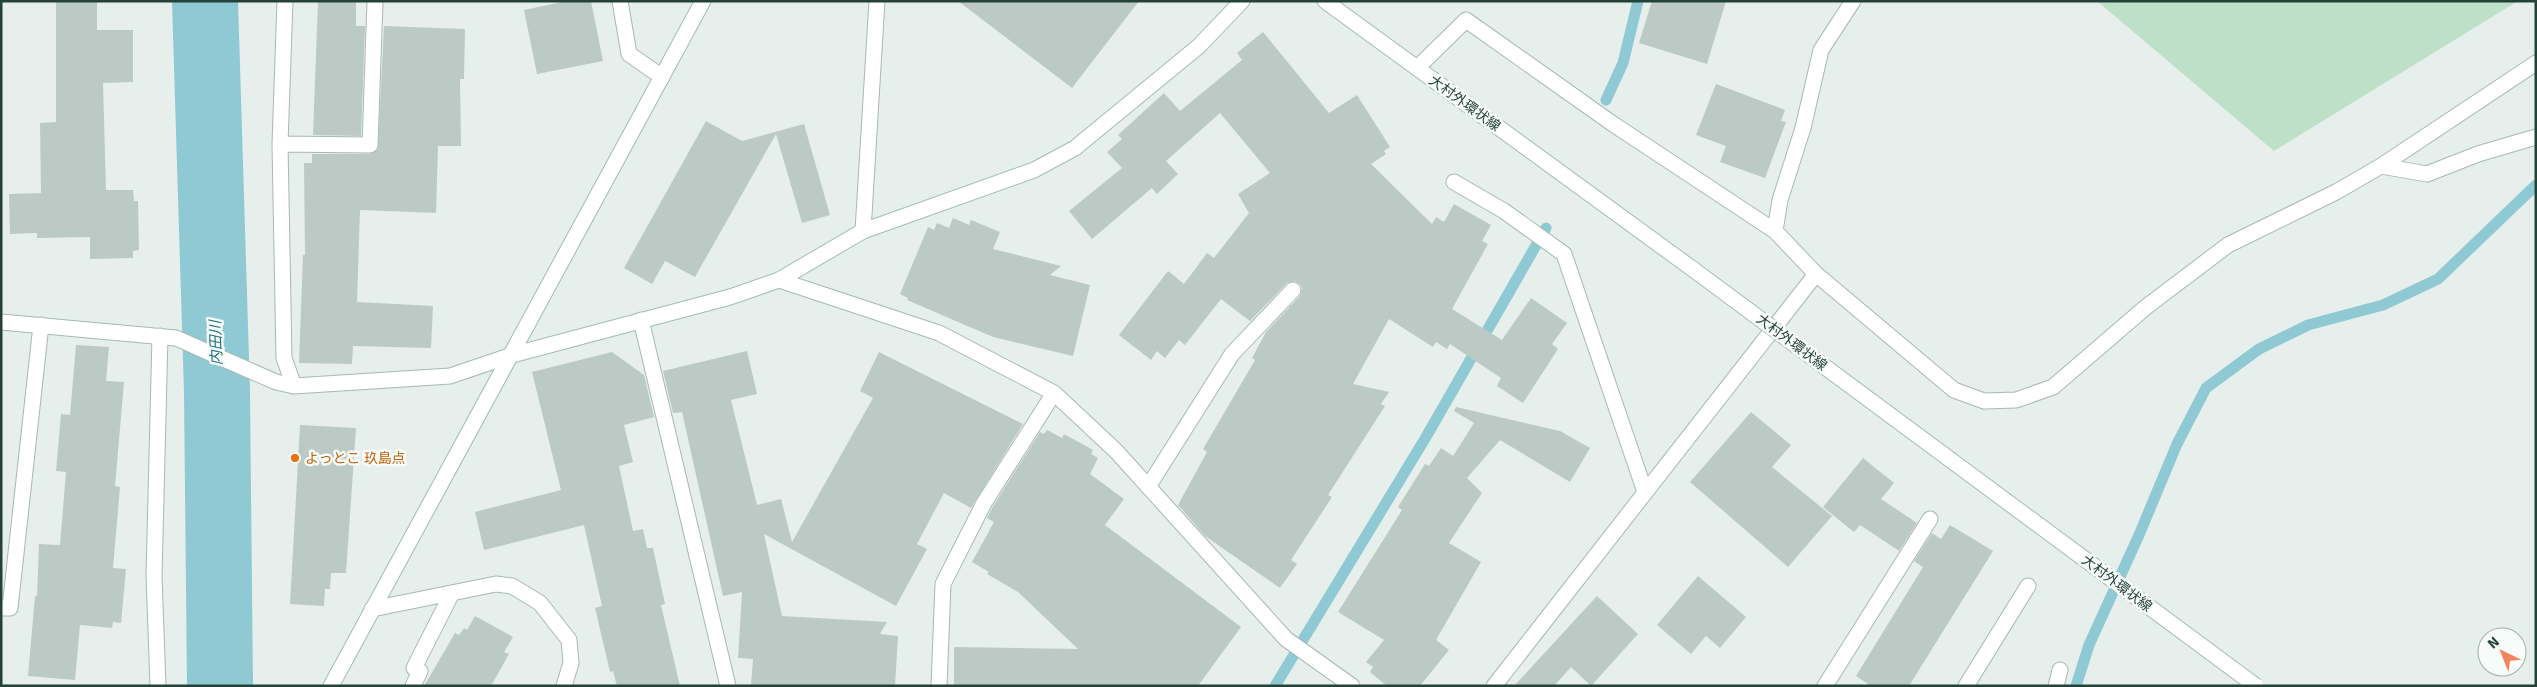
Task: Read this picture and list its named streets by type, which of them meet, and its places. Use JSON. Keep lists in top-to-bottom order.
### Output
{
  "streets": {
    "street": ["大村外環状線"]
  },
  "water": ["内田川"],
  "places": ["よっとこ 玖島点"],
  "north": "top left"
}
